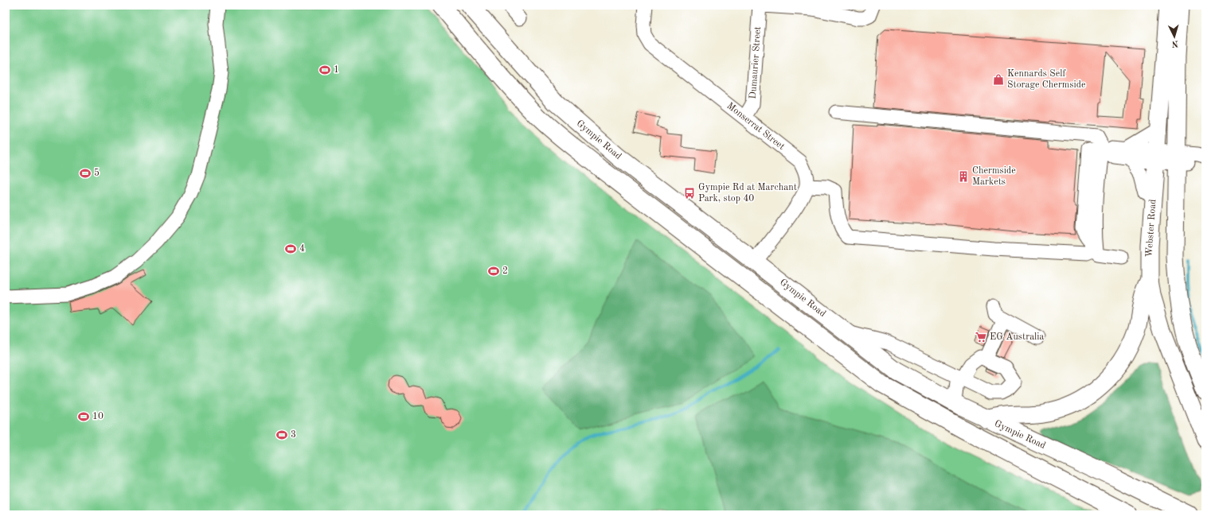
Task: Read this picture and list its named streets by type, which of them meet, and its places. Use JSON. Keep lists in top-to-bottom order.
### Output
{
  "streets": {
    "highway": ["Gympie Road"],
    "main road": ["Webster Road"],
    "street": ["Dumaurier Street", "Monserrat Street"]
  },
  "crossings": [
    ["Dumaurier Street", "Monserrat Street"]
  ],
  "places": {
    "sports": [
      "1",
      "5",
      "4",
      "2",
      "10",
      "3"
    ],
    "shop": ["Kennards Self Storage Chermside"],
    "building": ["Chermside Markets"],
    "bus stop": ["Gympie Rd at Marchant Park, stop 40"],
    "supermarket": ["EG Australia"]
  },
  "north": "bottom"
}
